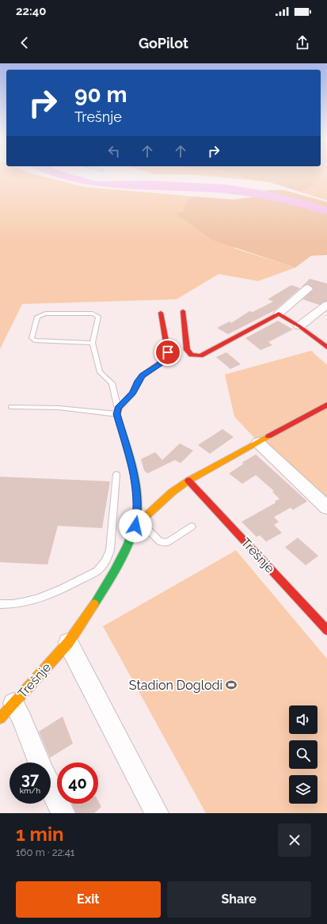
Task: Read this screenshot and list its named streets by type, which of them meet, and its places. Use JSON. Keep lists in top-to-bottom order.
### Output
{
  "streets": {
    "street": ["Trešnje"]
  },
  "places": {
    "sports": ["Stadion Doglodi"]
  },
  "page": {
    "status": "22:40",
    "header": "GoPilot",
    "turn": ["90 m", "Trešnje"],
    "speed": "37 km/h",
    "limit": "40",
    "heading": ["1 min", "160 m · 22:41"],
    "buttons": ["Exit", "Share"]
  }
}
